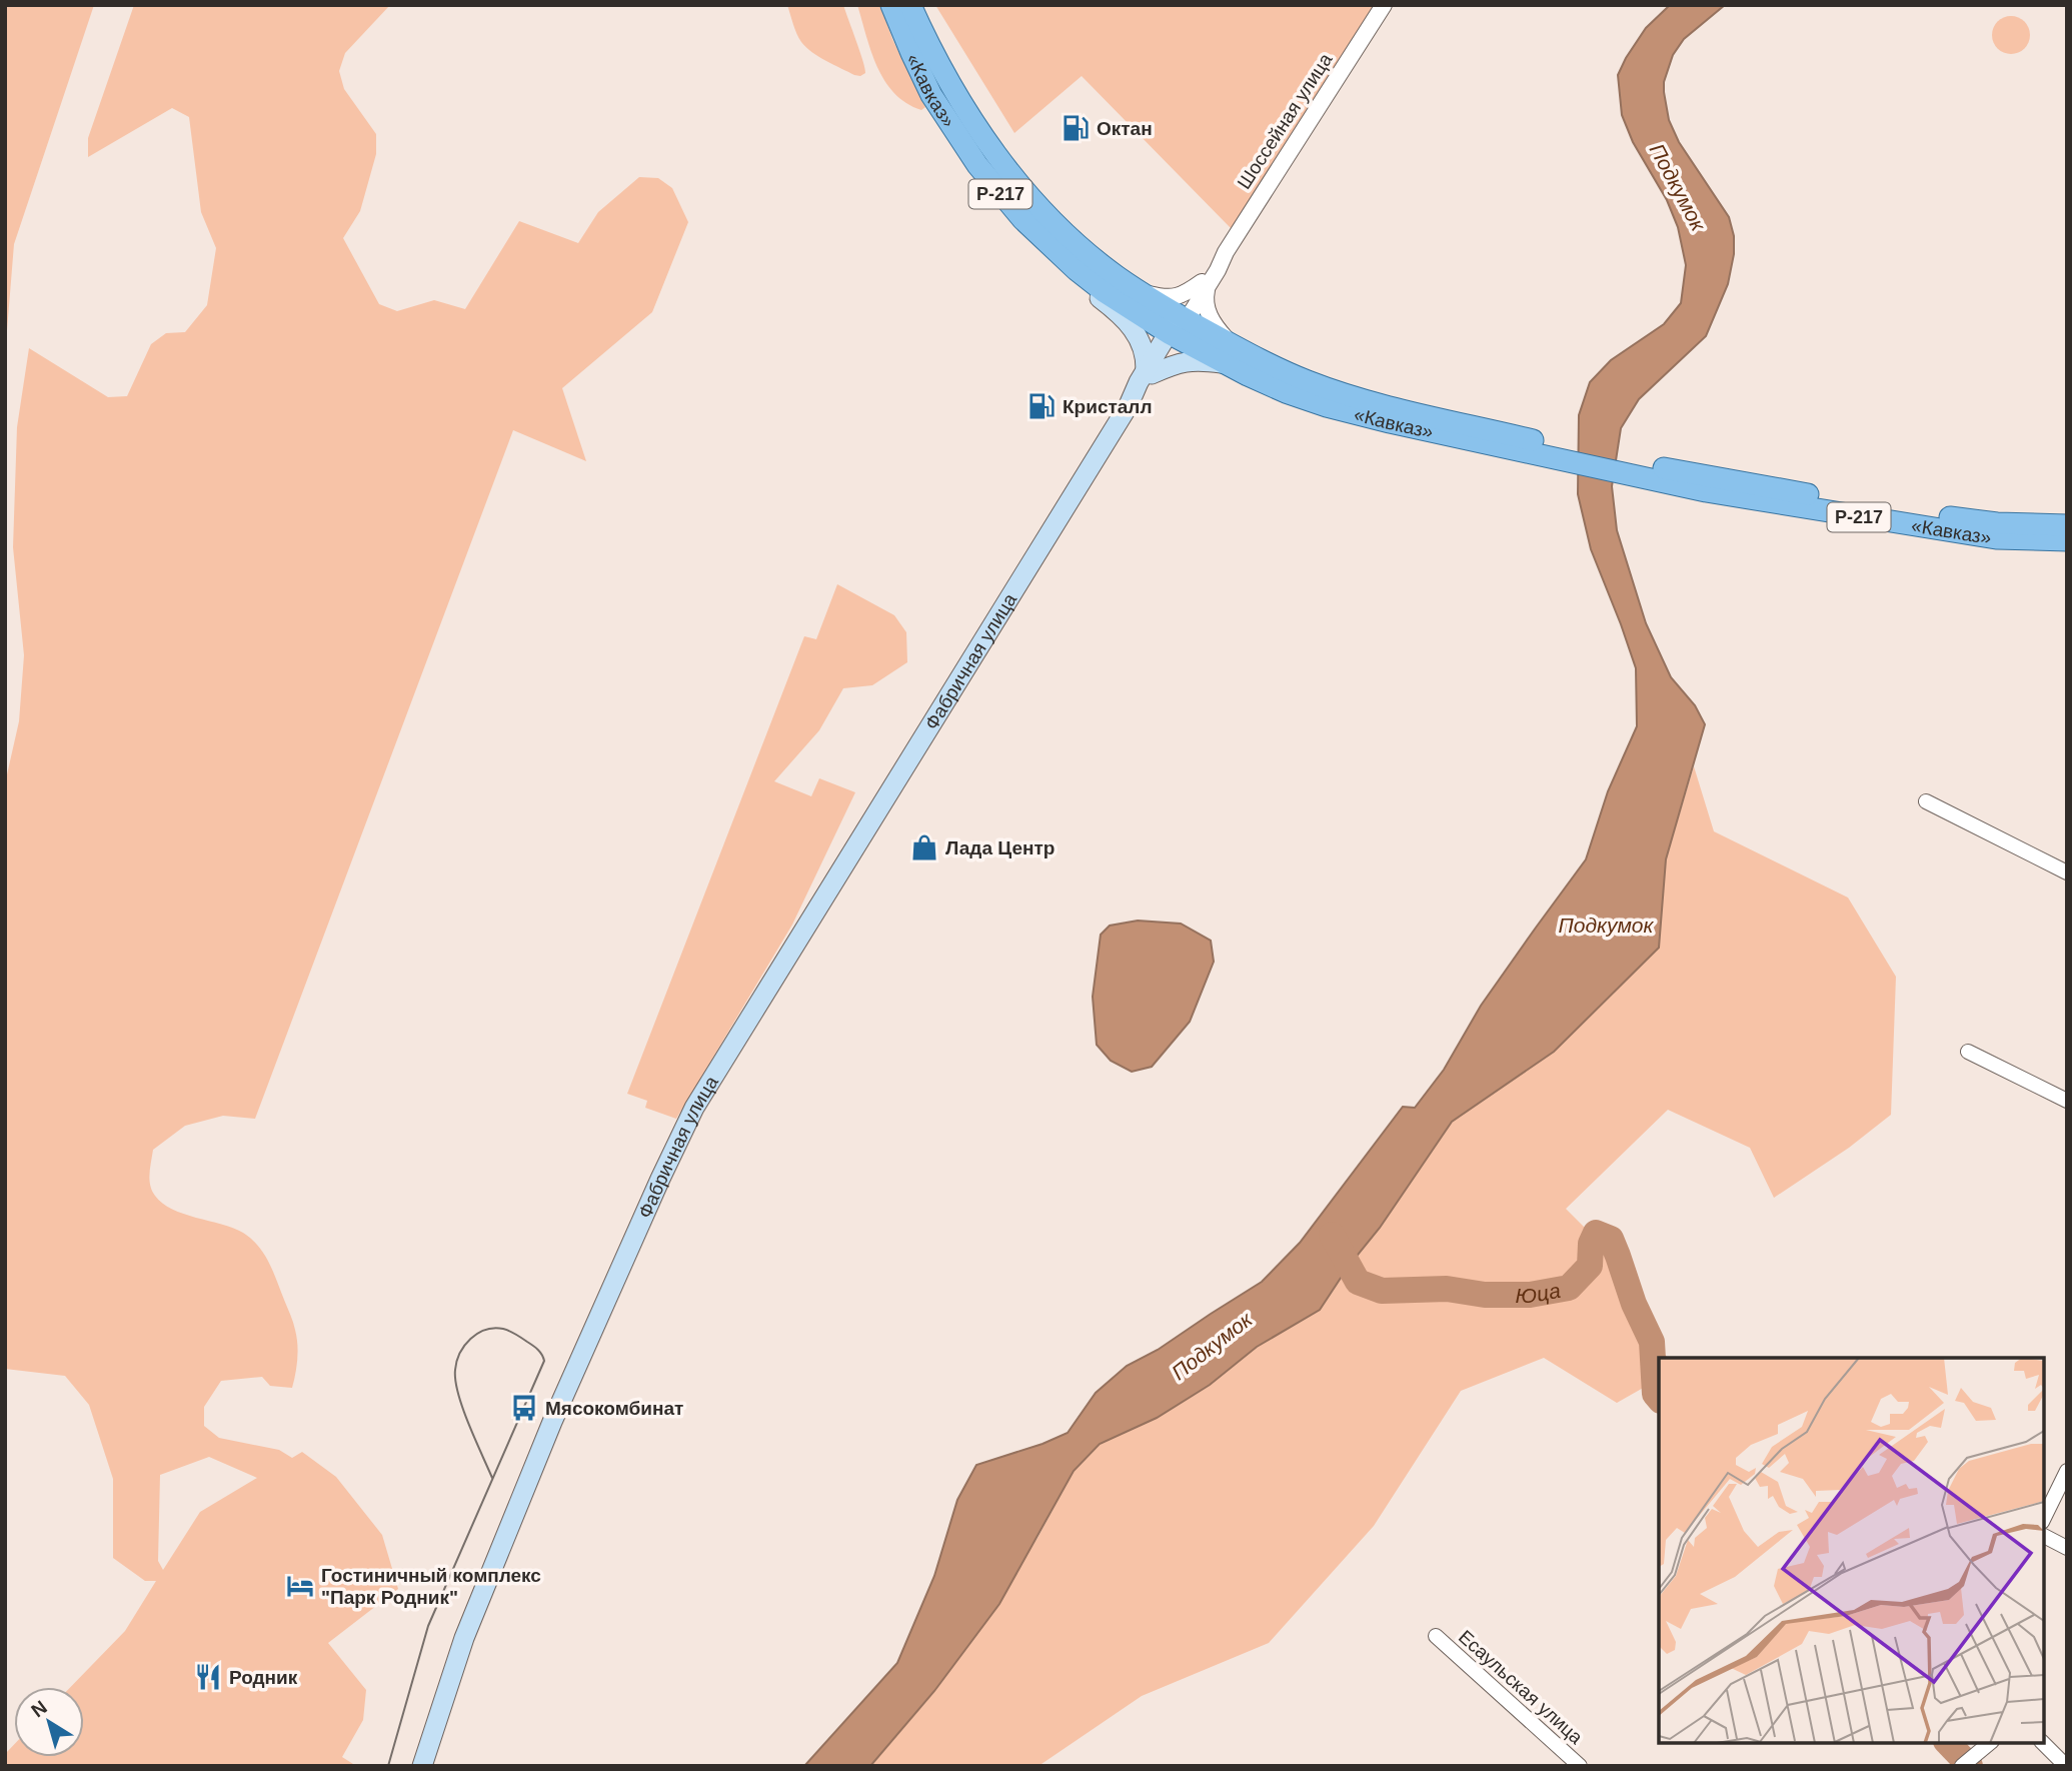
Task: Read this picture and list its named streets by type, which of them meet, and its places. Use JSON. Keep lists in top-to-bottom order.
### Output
{
  "streets": {
    "main road": ["«Кавказ»", "Р-217", "Фабричная улица"],
    "street": ["Шоссейная улица", "Есаульская улица"]
  },
  "crossings": [
    ["«Кавказ»", "Шоссейная улица"],
    ["«Кавказ»", "Фабричная улица"],
    ["Шоссейная улица", "Фабричная улица"]
  ],
  "water": ["Подкумок", "Юца"],
  "places": {
    "fuel station": ["Октан", "Кристалл"],
    "shop": ["Лада Центр"],
    "bus stop": ["Мясокомбинат"],
    "hotel": ["Гостиничный комплекс \"Парк Родник\""],
    "restaurant": ["Родник"]
  },
  "north": "top left"
}
